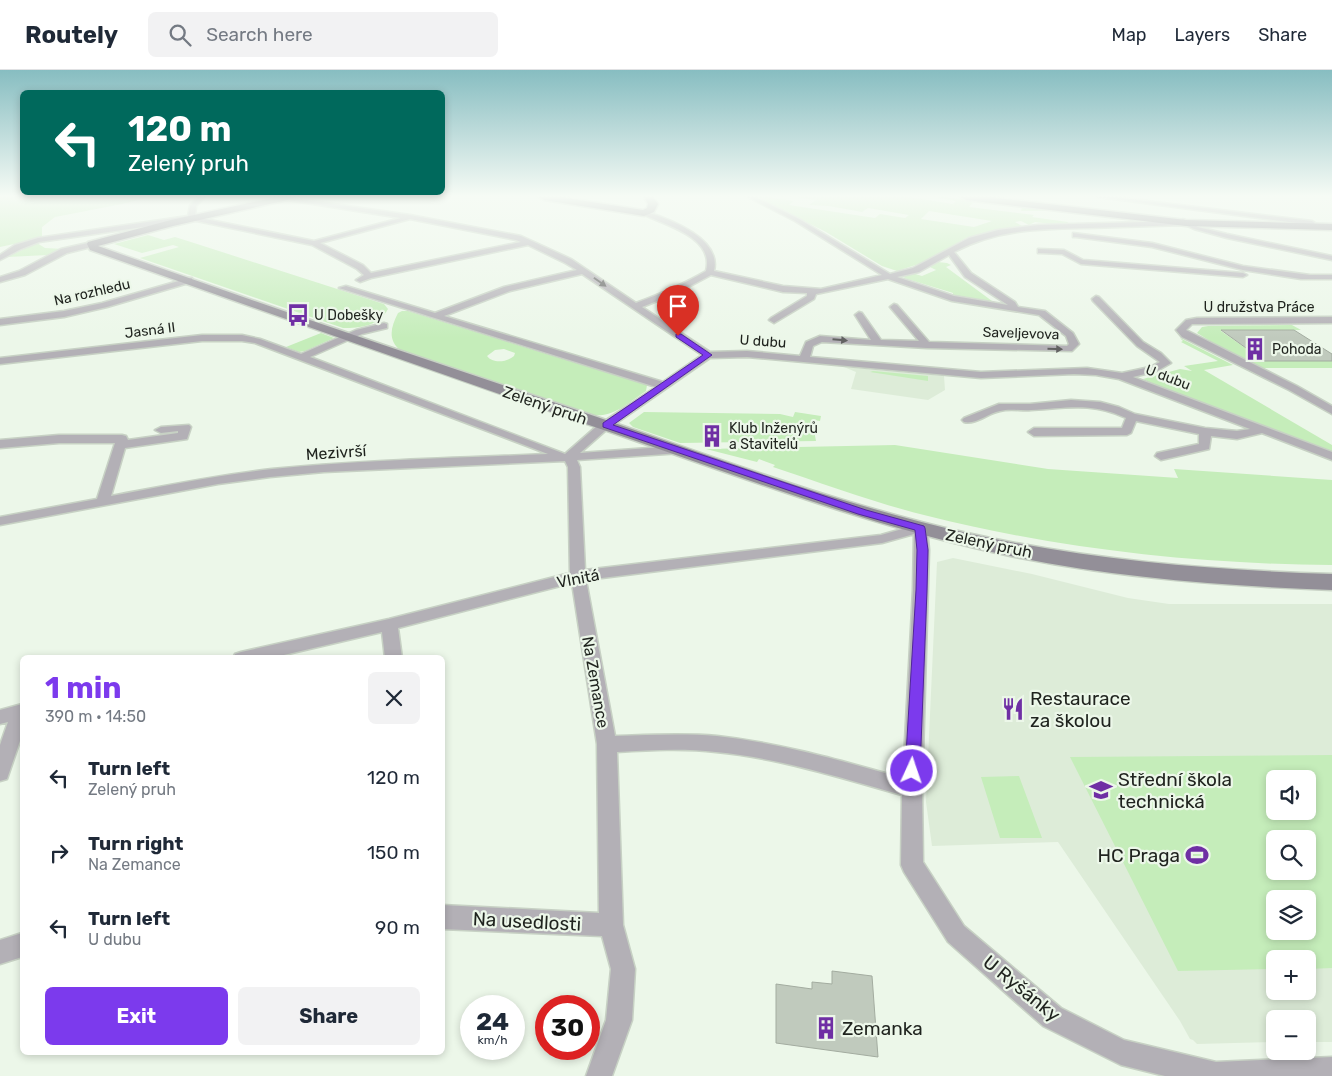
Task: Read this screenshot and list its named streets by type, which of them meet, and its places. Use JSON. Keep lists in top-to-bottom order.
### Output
{
  "streets": {
    "street": [
      "Na rozhledu",
      "U družstva Práce",
      "Jasná II",
      "Saveljevova",
      "U dubu",
      "Zelený pruh",
      "Mezivrší",
      "Vlnitá",
      "Na Zemance",
      "Na usedlosti",
      "U Ryšánky"
    ]
  },
  "crossings": [
    ["Na rozhledu", "Zelený pruh"],
    ["Jasná II", "Mezivrší"],
    ["Jasná II", "Na Zemance"],
    ["Saveljevova", "U dubu"],
    ["Zelený pruh", "Mezivrší"],
    ["Zelený pruh", "Vlnitá"],
    ["Zelený pruh", "U Ryšánky"],
    ["Mezivrší", "Na Zemance"],
    ["Vlnitá", "Na Zemance"],
    ["Vlnitá", "U Ryšánky"],
    ["Na Zemance", "Na usedlosti"]
  ],
  "places": {
    "bus stop": ["U Dobešky"],
    "building": ["Pohoda", "Klub Inženýrů a Stavitelů", "Zemanka"],
    "restaurant": ["Restaurace za školou"],
    "school or university": ["Střední škola technická"],
    "sports": ["HC Praga"]
  },
  "page": {
    "header": "Routely",
    "search": "Search here",
    "nav": ["Map", "Layers", "Share"],
    "turn": ["120 m", "Zelený pruh"],
    "heading": ["1 min", "390 m · 14:50"],
    "list": [
      {
        "name": "Turn left",
        "note": "Zelený pruh",
        "value": "120 m"
      },
      {
        "name": "Turn right",
        "note": "Na Zemance",
        "value": "150 m"
      },
      {
        "name": "Turn left",
        "note": "U dubu",
        "value": "90 m"
      }
    ],
    "map_buttons": ["+", "−"],
    "buttons": ["Exit", "Share"],
    "speed": "24 km/h",
    "limit": "30"
  }
}
